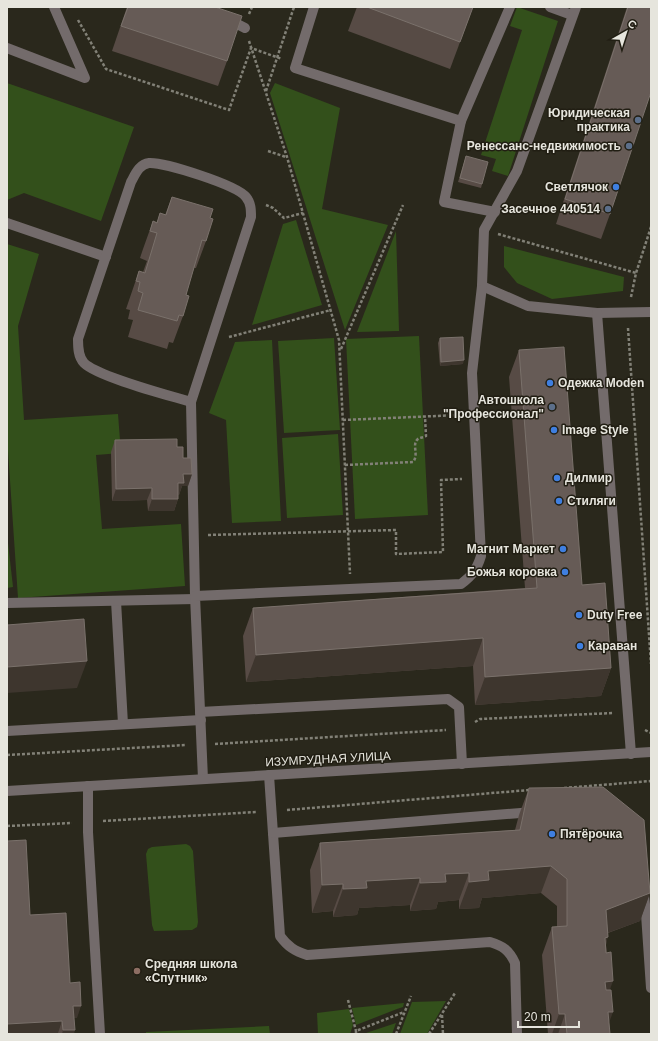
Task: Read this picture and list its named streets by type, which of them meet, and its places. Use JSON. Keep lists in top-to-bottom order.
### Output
{
  "streets": {
    "street": ["ИЗУМРУДНАЯ УЛИЦА"]
  },
  "places": [
    "Юридическая практика",
    "Ренессанс-недвижимость",
    "Светлячок",
    "Засечное 440514",
    "Одежка Moden",
    "Автошкола \"Профессионал\"",
    "Image Style",
    "Дилмир",
    "Стиляги",
    "Магнит Маркет",
    "Божья коровка",
    "Duty Free",
    "Караван",
    "Пятёрочка",
    "Средняя школа «Спутник»"
  ],
  "scale_bar": "20 m",
  "north": "top right"
}
